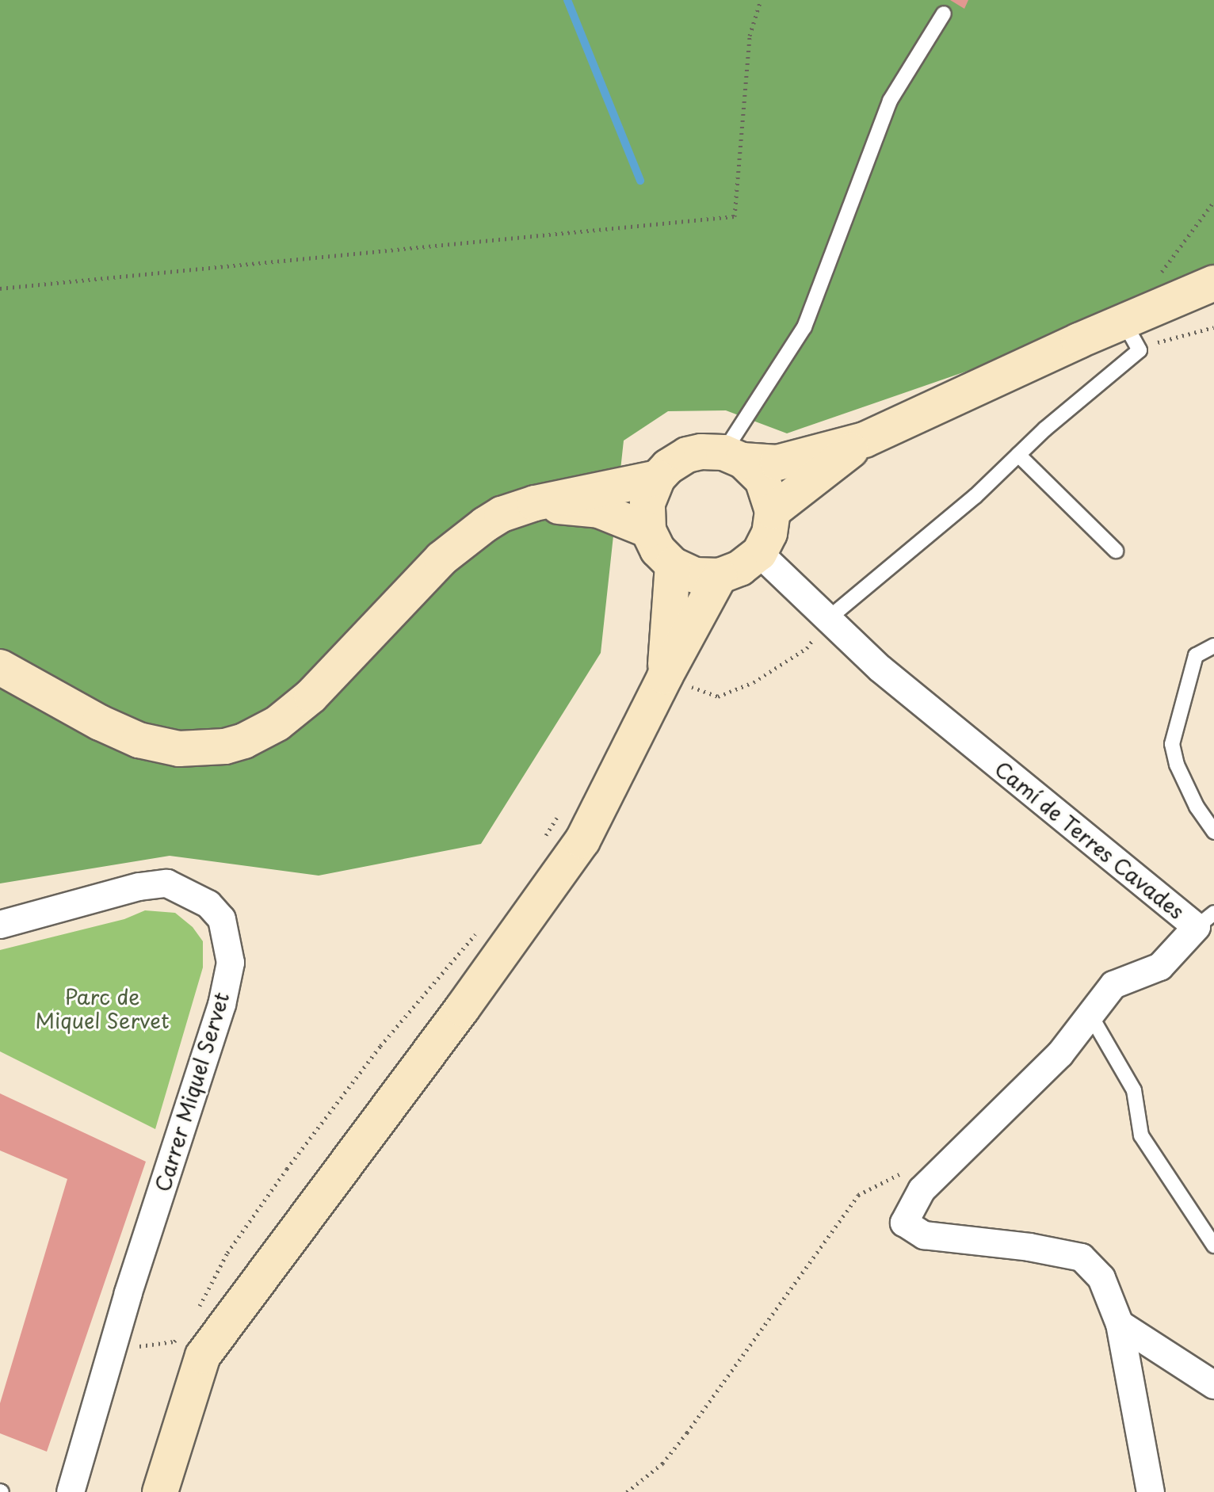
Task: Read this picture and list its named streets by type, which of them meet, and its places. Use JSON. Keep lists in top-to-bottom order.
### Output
{
  "streets": {
    "street": ["Camí de Terres Cavades", "Carrer Miquel Servet"]
  },
  "parks": ["Parc de Miquel Servet"]
}
